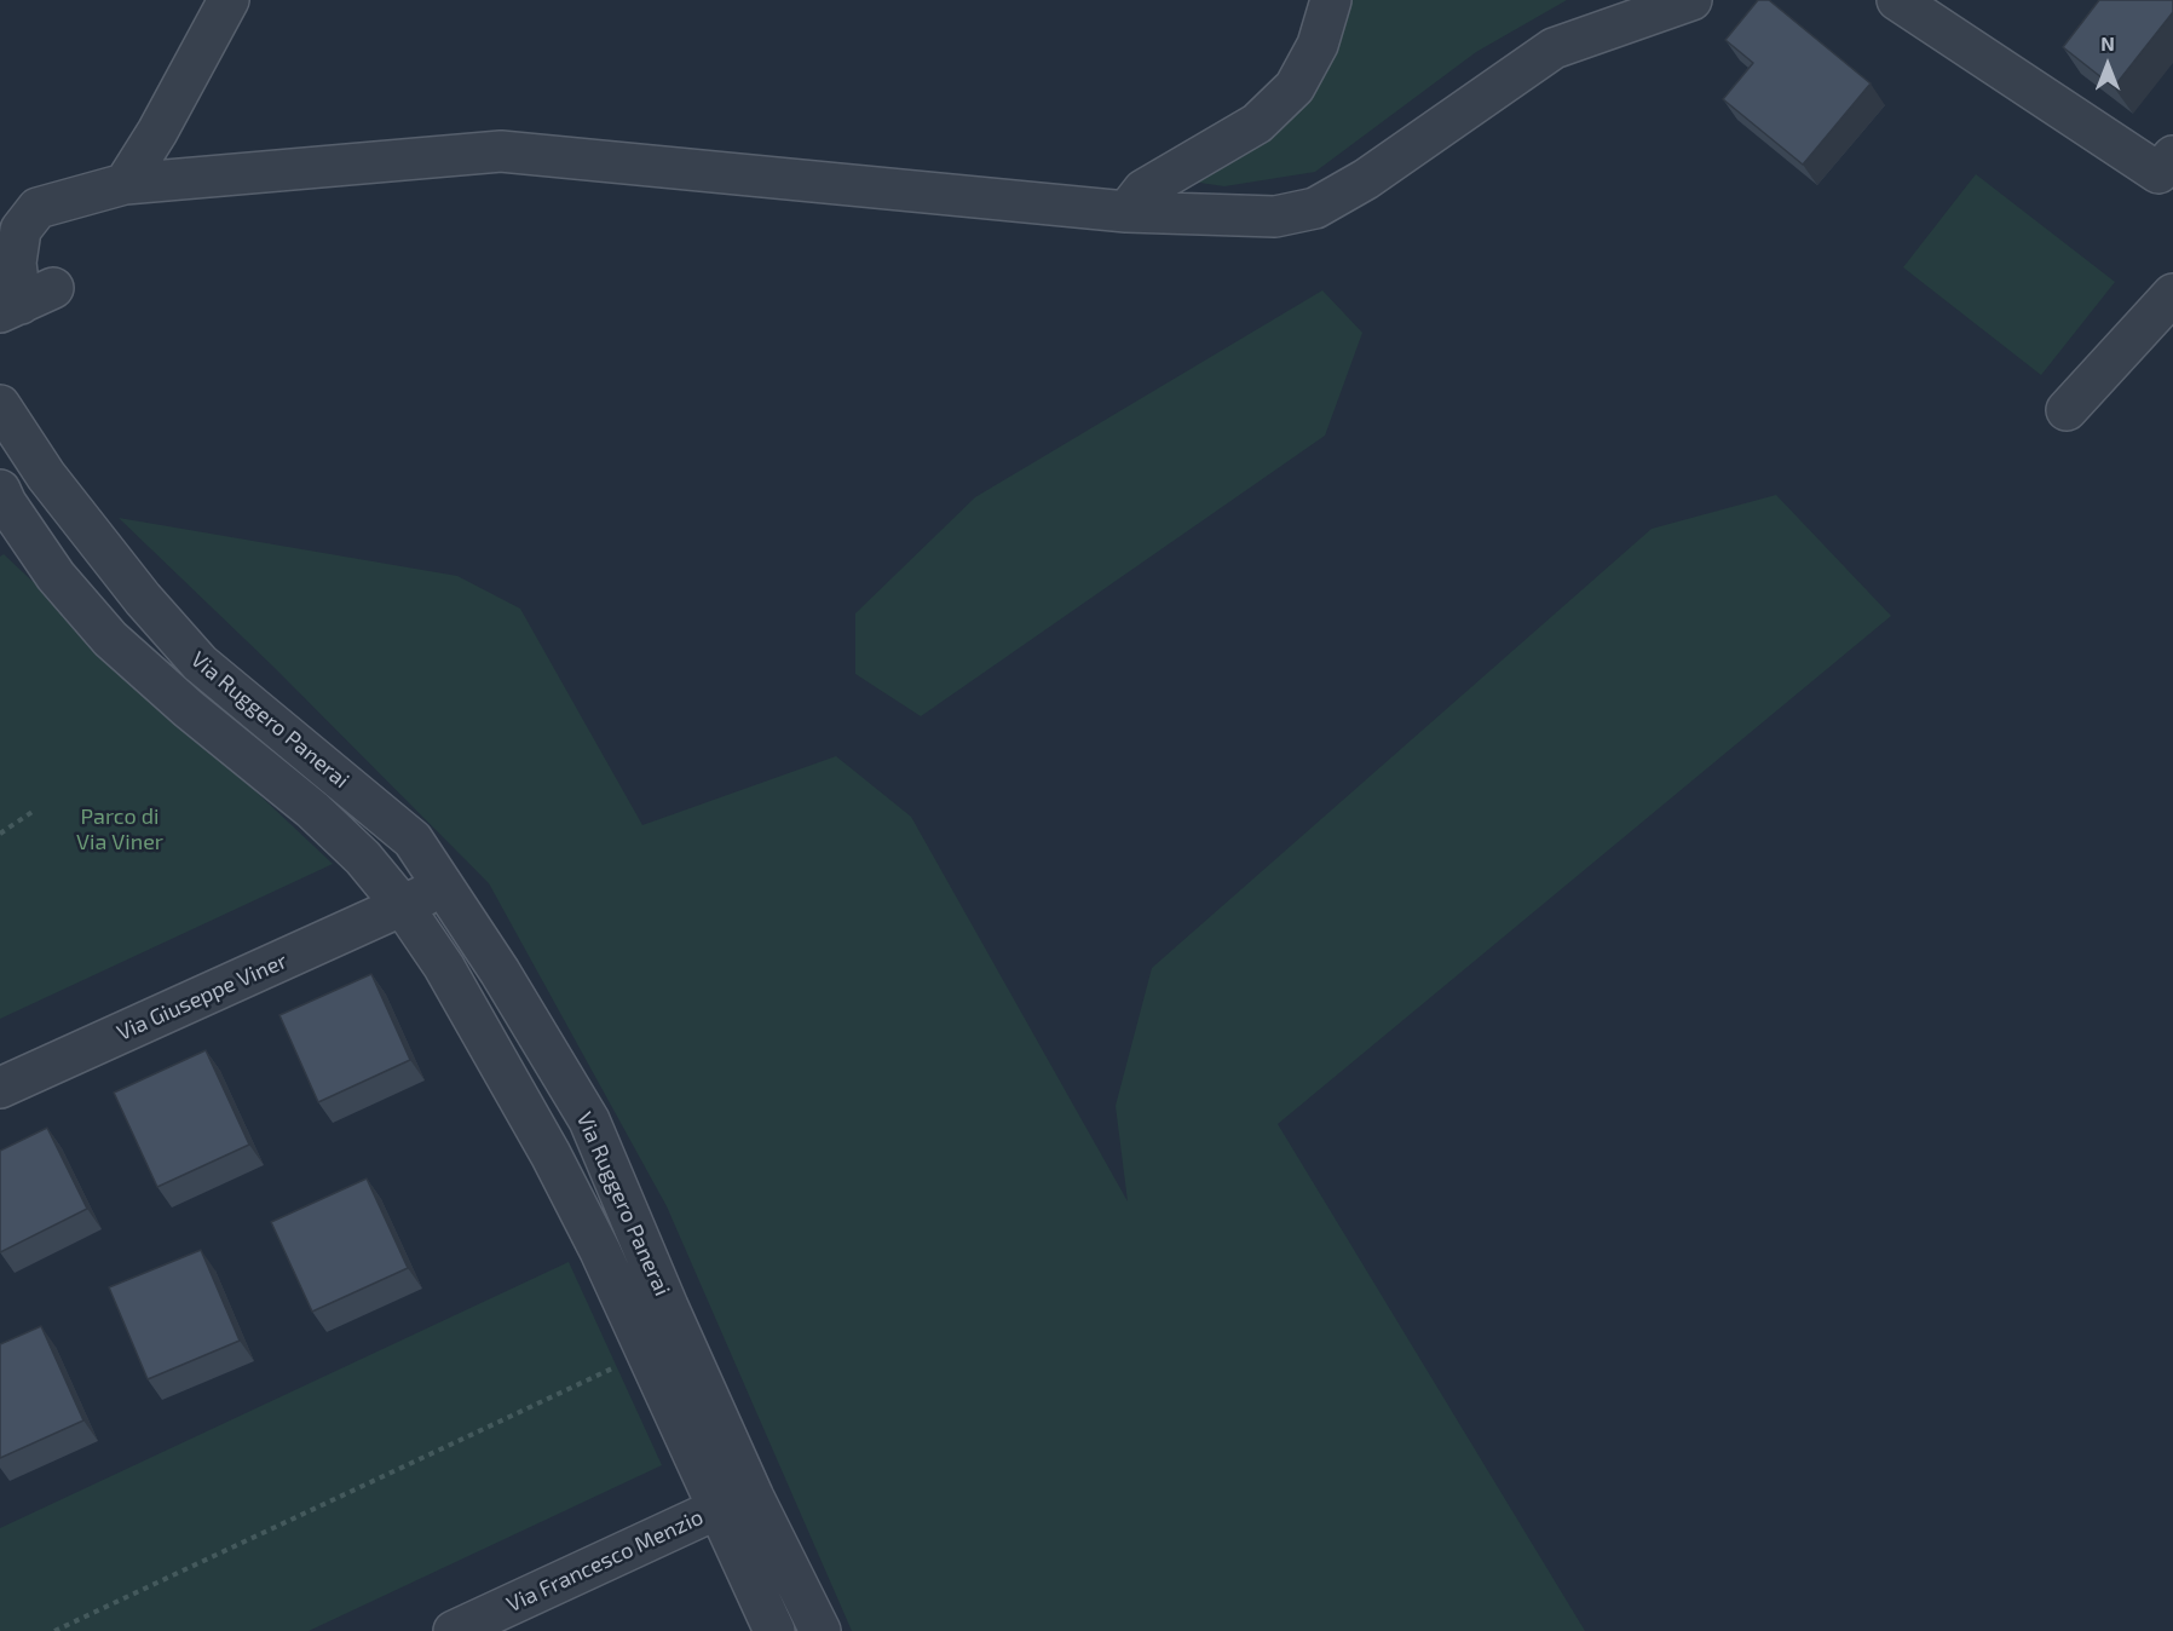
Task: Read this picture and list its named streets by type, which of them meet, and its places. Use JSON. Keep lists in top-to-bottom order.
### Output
{
  "streets": {
    "street": ["Via Ruggero Panerai", "Via Giuseppe Viner", "Via Francesco Menzio"]
  },
  "crossings": [
    ["Via Ruggero Panerai", "Via Giuseppe Viner"],
    ["Via Ruggero Panerai", "Via Francesco Menzio"]
  ],
  "parks": ["Parco di Via Viner"],
  "north": "top"
}
